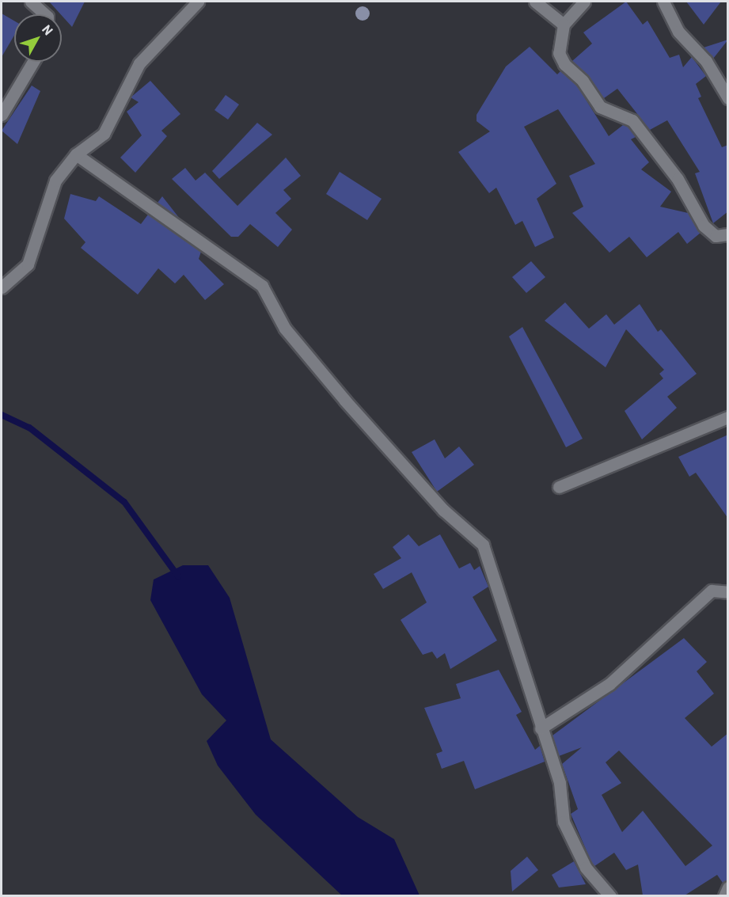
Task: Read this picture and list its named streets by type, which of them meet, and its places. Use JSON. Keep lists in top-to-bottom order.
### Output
{
  "north": "top right"
}
